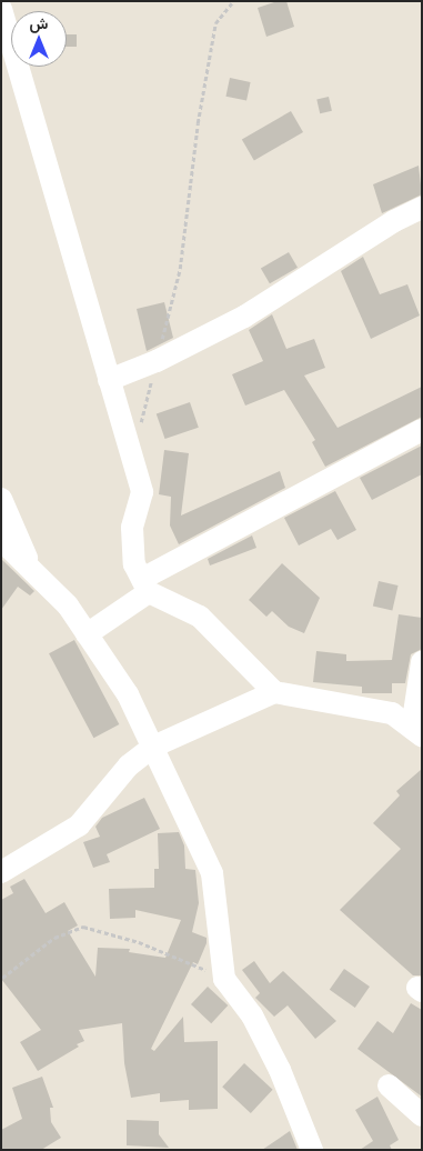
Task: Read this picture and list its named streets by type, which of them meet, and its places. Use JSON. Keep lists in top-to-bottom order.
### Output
{
  "north": "top"
}
